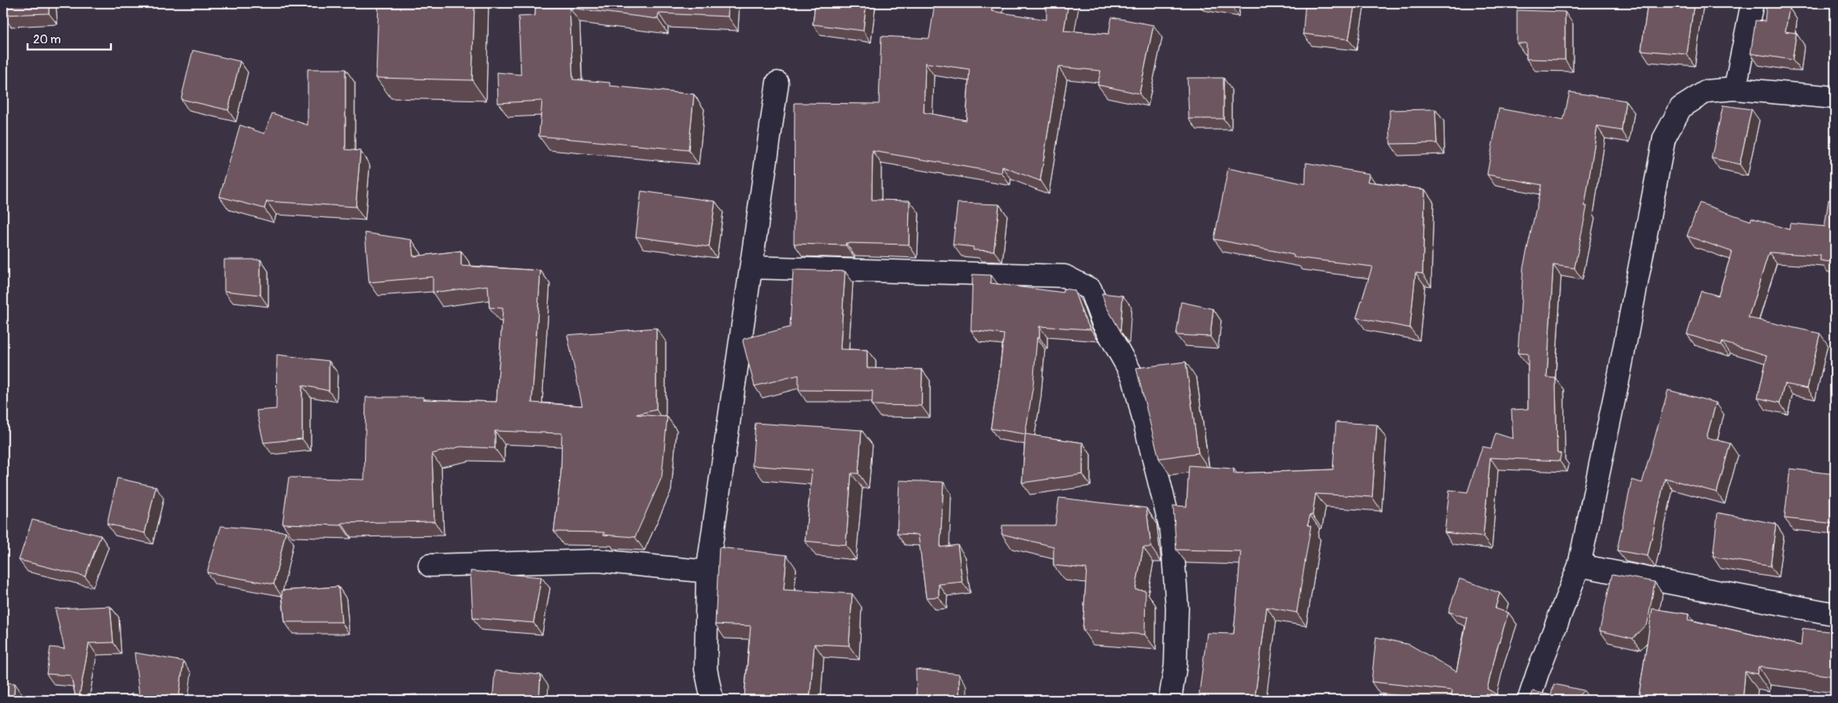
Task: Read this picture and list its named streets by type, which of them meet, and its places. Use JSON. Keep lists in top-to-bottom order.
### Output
{
  "scale_bar": "20 m"
}
